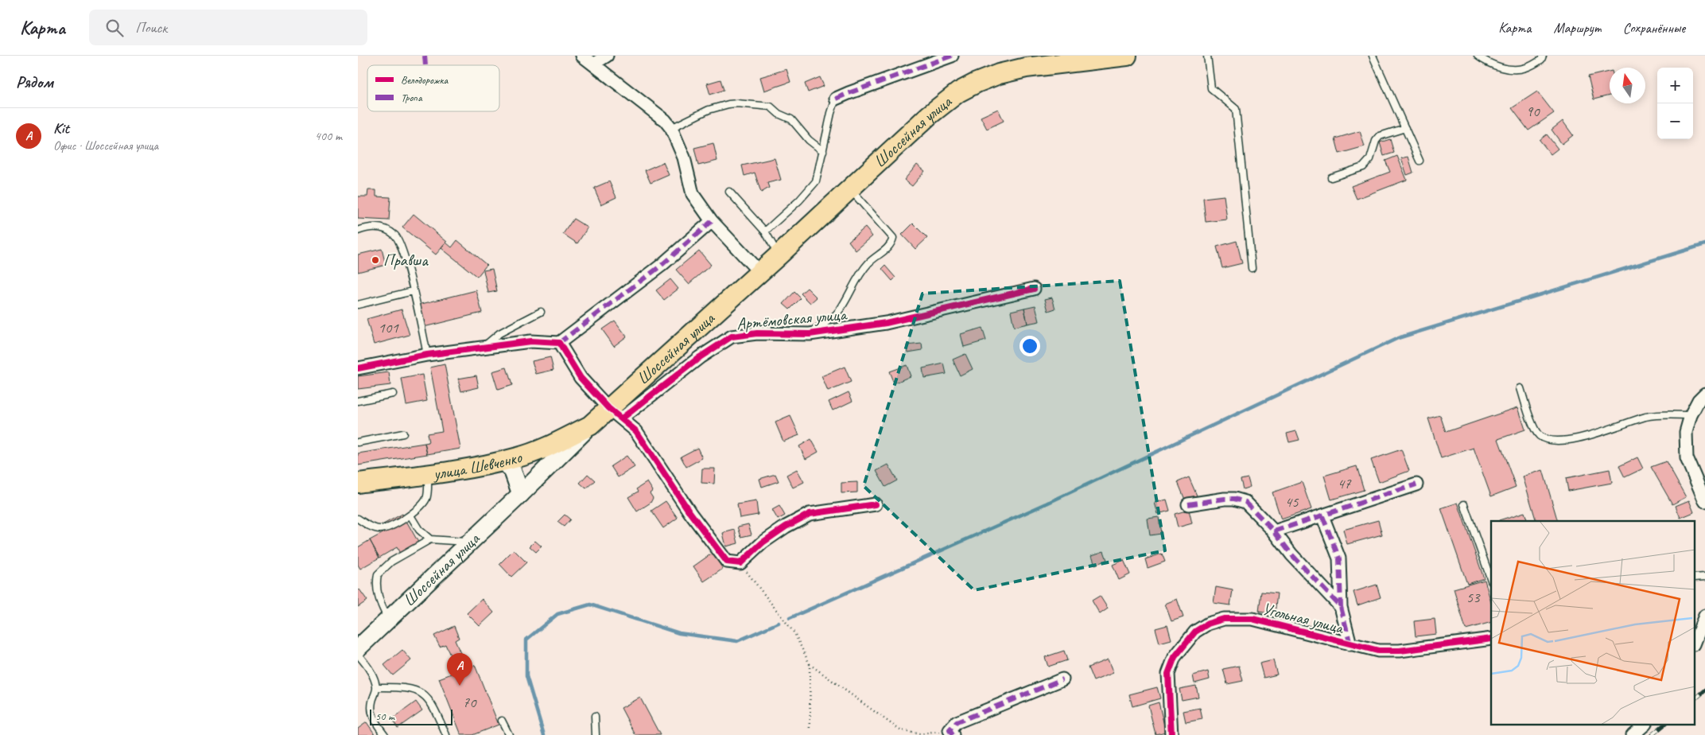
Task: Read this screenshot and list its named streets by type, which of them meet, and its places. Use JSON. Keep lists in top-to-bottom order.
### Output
{
  "streets": {
    "main road": ["Шоссейная улица", "улица Шевченко"],
    "street": ["Артёмовская улица", "Угольная улица"]
  },
  "crossings": [
    ["Шоссейная улица", "Артёмовская улица"],
    ["Шоссейная улица", "улица Шевченко"]
  ],
  "places": ["Правша"],
  "house_numbers": [
    "90",
    "101",
    "47",
    "45",
    "53",
    "70"
  ],
  "legend": ["Велодорожка", "Тропа"],
  "scale_bar": "50 m",
  "north": "top",
  "page": {
    "header": "Карта",
    "search": "Поиск",
    "nav": ["Карта", "Маршрут", "Сохранённые"],
    "heading": "Рядом",
    "map_buttons": ["+", "−"],
    "list": [
      {
        "mark": "A",
        "name": "Kit",
        "note": "Офис · Шоссейная улица",
        "value": "400 m"
      }
    ],
    "pins": "A",
    "scale": "50 m"
  }
}
